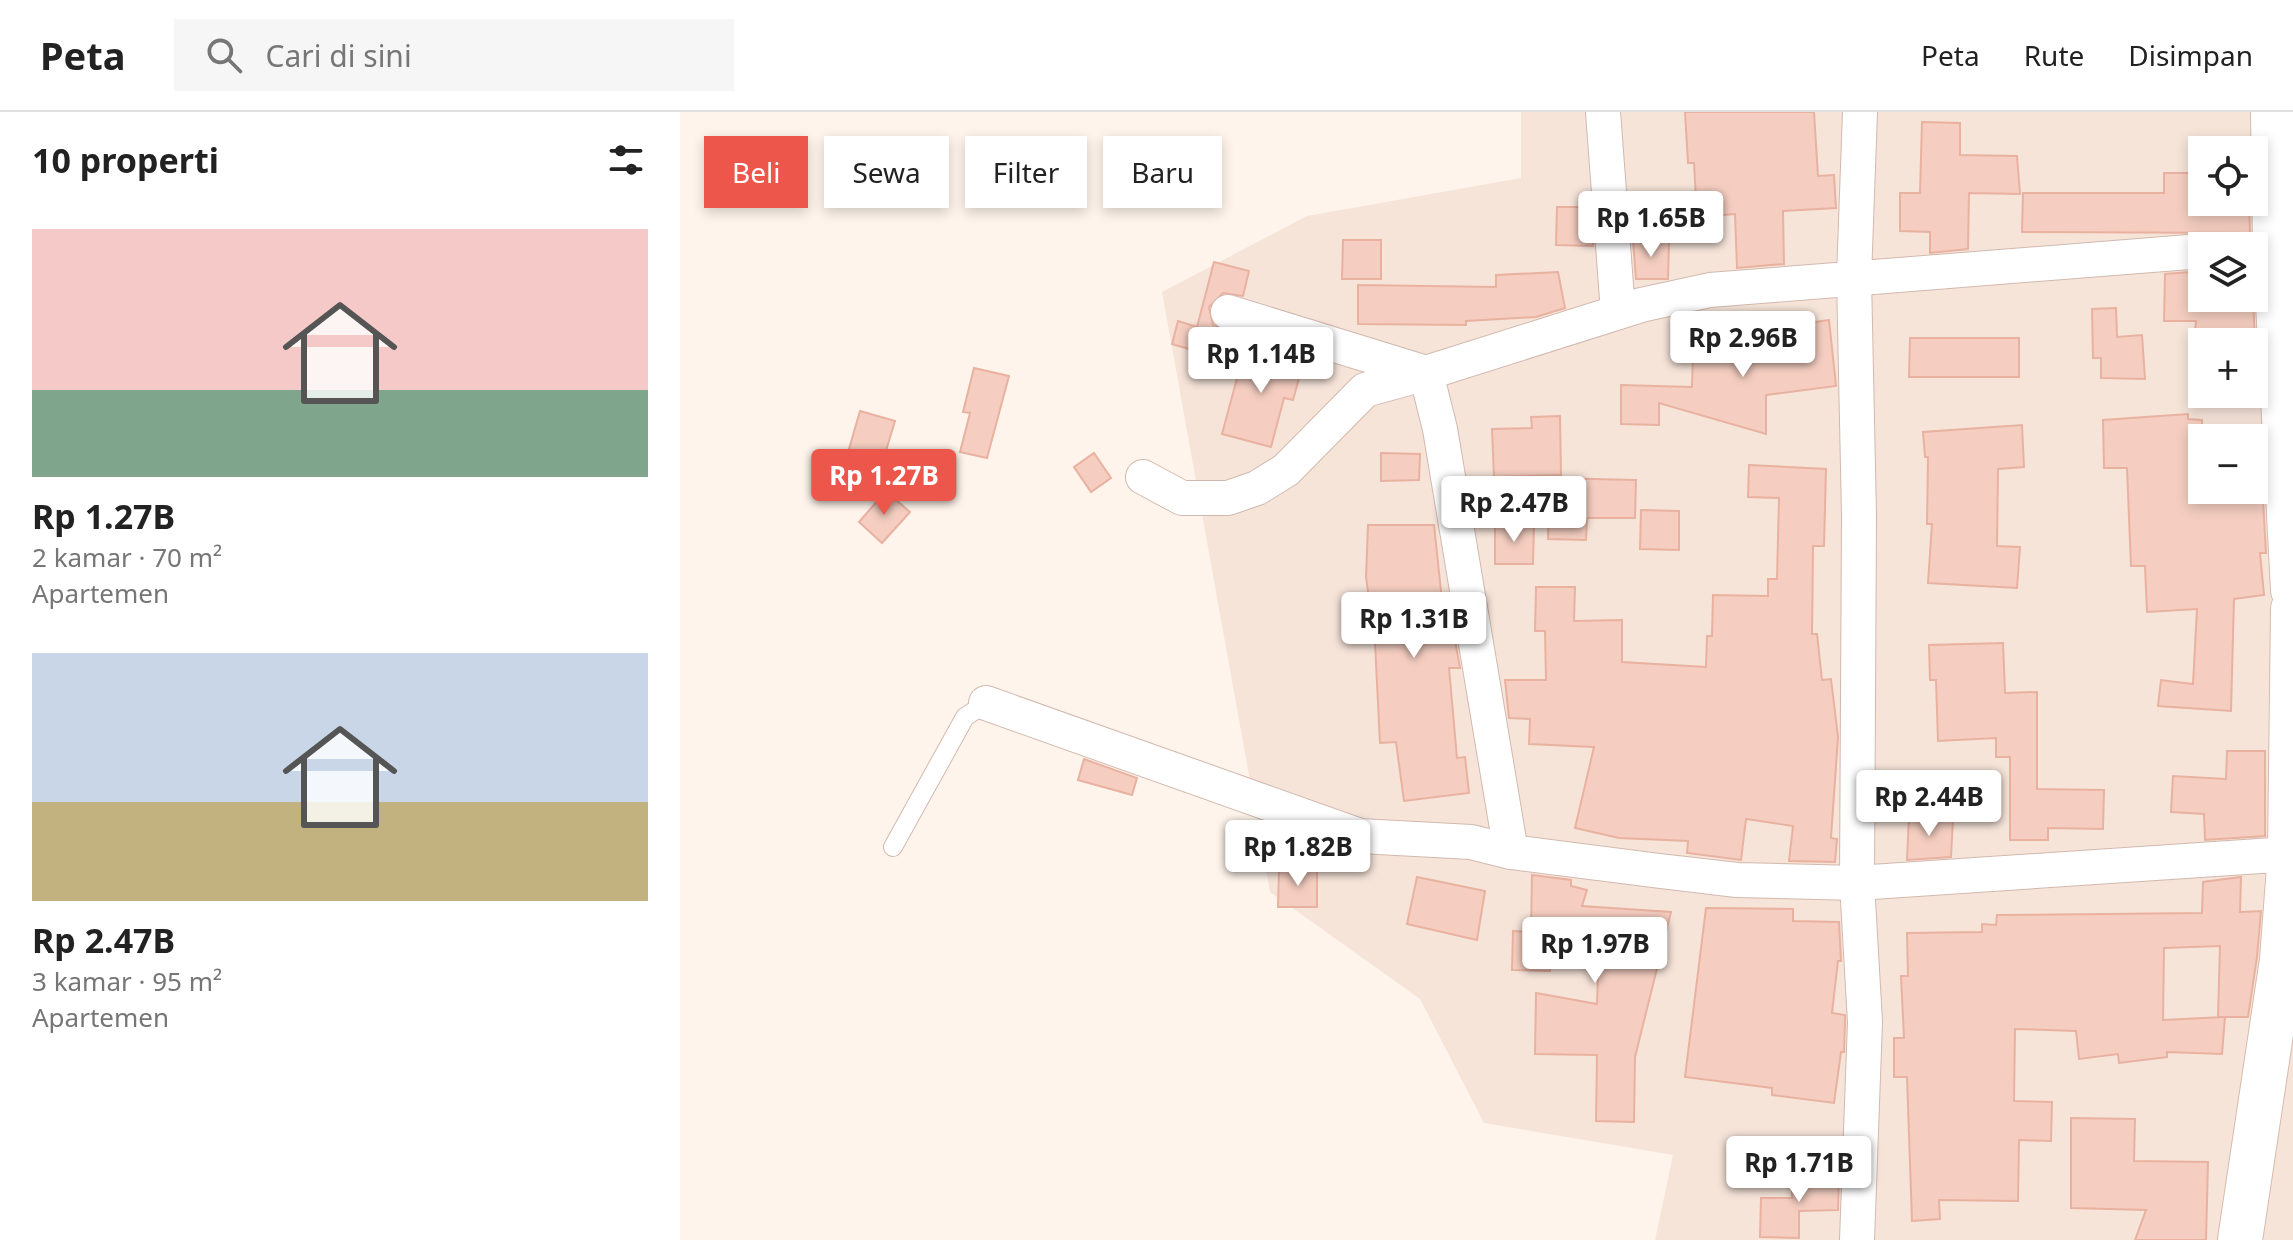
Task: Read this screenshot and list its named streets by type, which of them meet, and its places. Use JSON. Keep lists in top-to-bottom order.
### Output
{
  "page": {
    "header": "Peta",
    "search": "Cari di sini",
    "nav": ["Peta", "Rute", "Disimpan"],
    "heading": "10 properti",
    "map_buttons": ["+", "−"],
    "chip": [
      "Beli",
      "Sewa",
      "Filter",
      "Baru"
    ],
    "price": [
      "Rp 1.65B",
      "Rp 2.96B",
      "Rp 1.14B",
      "Rp 1.27B",
      "Rp 2.47B",
      "Rp 1.31B",
      "Rp 2.44B",
      "Rp 1.82B",
      "Rp 1.97B",
      "Rp 1.71B"
    ],
    "list": [
      {
        "name": "Rp 1.27B",
        "note": "2 kamar · 70 m² · Apartemen"
      },
      {
        "name": "Rp 2.47B",
        "note": "3 kamar · 95 m² · Apartemen"
      }
    ]
  }
}
